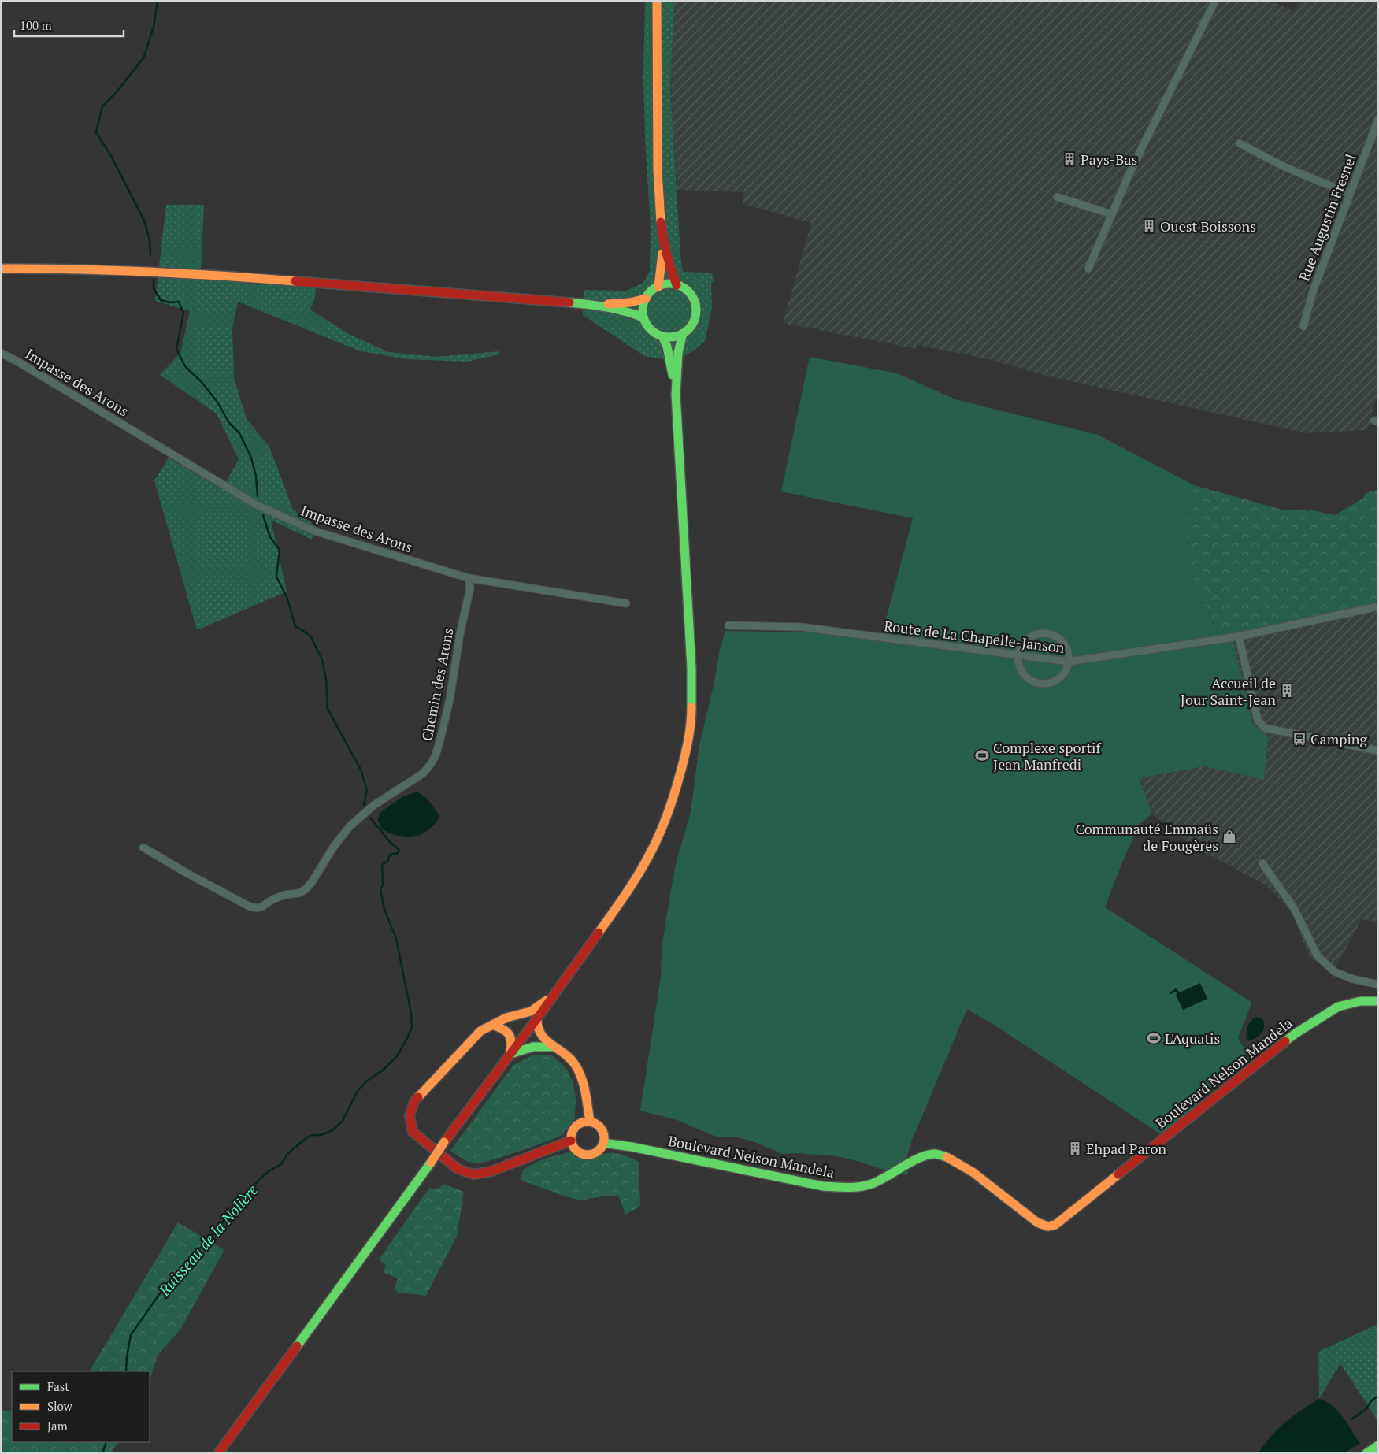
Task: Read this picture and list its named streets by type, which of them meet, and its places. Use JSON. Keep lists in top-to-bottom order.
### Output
{
  "streets": {
    "main road": ["Boulevard Nelson Mandela"],
    "street": [
      "Rue Augustin Fresnel",
      "Impasse des Arons",
      "Route de La Chapelle-Janson",
      "Chemin des Arons"
    ]
  },
  "crossings": [
    ["Impasse des Arons", "Chemin des Arons"]
  ],
  "water": ["Ruisseau de la Nolière"],
  "places": {
    "building": [
      "Pays-Bas",
      "Ouest Boissons",
      "Accueil de Jour Saint-Jean",
      "Ehpad Paron"
    ],
    "bus stop": ["Camping"],
    "sports": ["Complexe sportif Jean Manfredi", "L'Aquatis"],
    "shop": ["Communauté Emmaüs de Fougères"]
  },
  "legend": ["Fast", "Slow", "Jam"],
  "scale_bar": "100 m"
}
